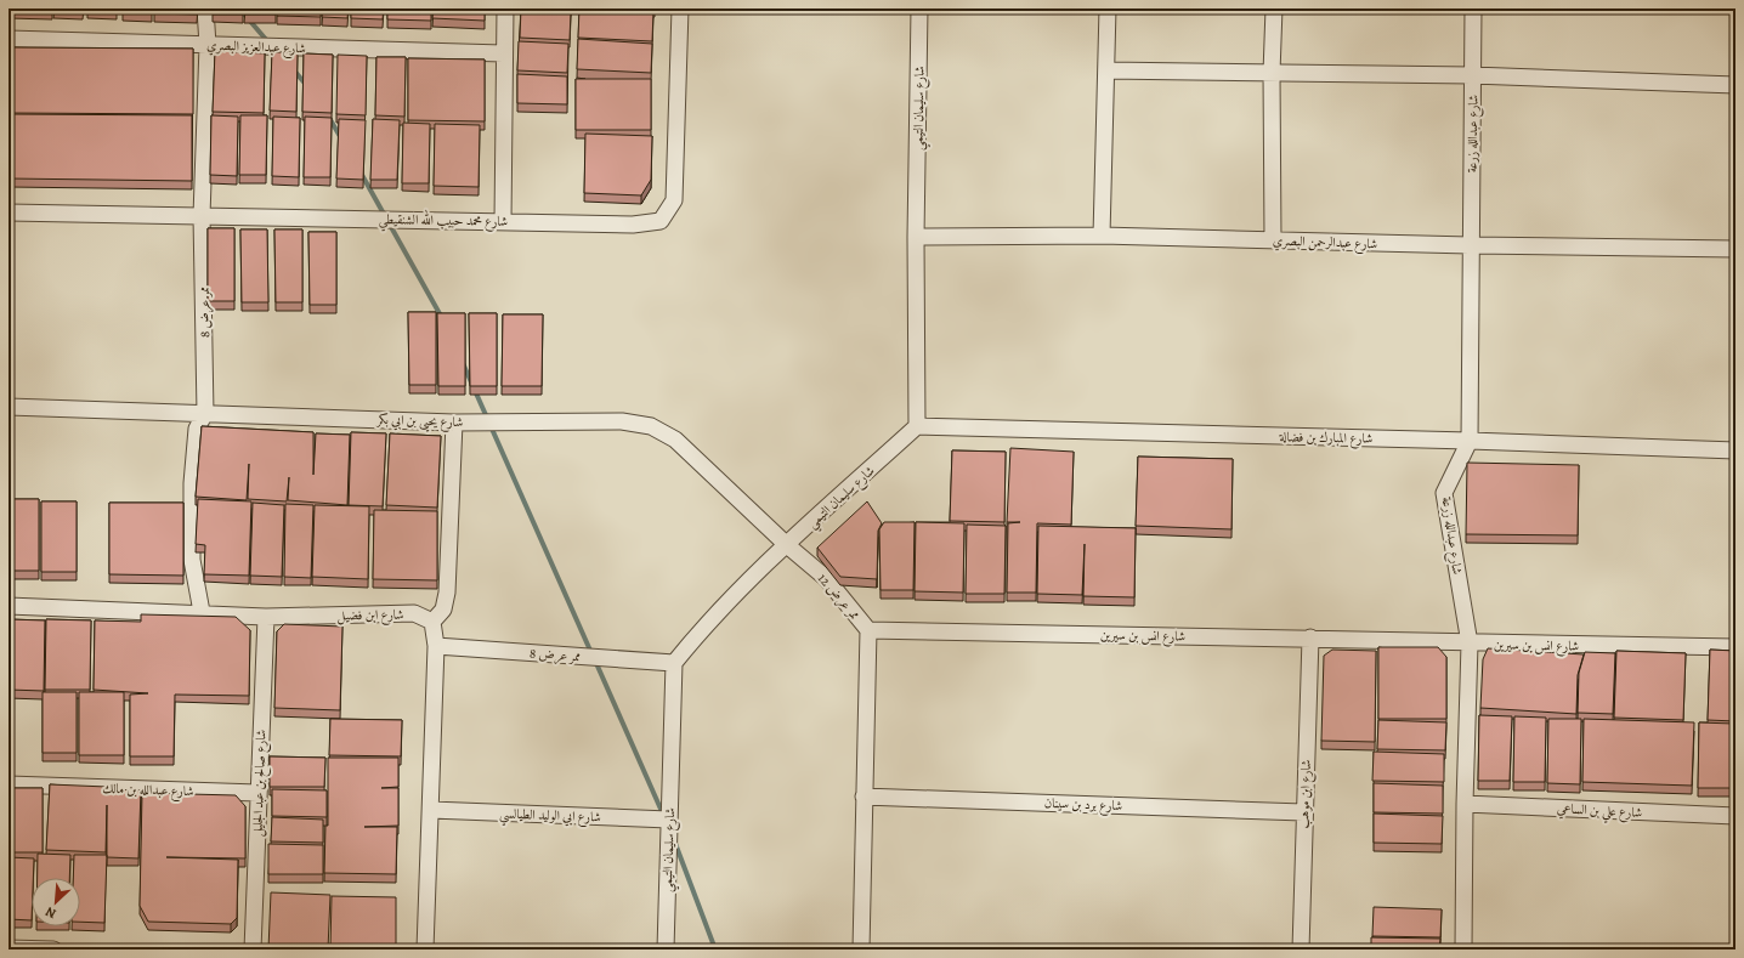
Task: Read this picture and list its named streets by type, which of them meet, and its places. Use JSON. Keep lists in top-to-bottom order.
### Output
{
  "streets": {
    "street": [
      "شارع عبدالعزيز البصري",
      "شارع سليمان التيمي",
      "شارع عبدالله زرعة",
      "شارع محمد حبيب الله الشنقيطي",
      "شارع عبدالرحمن البصري",
      "ممر عرض 8",
      "شارع يحيى بن ابي بكر",
      "شارع المبارك بن فضالة",
      "ممر عرض 12",
      "شارع ابن فضيل",
      "شارع انس بن سيرين",
      "شارع صالح بن عبد الجليل",
      "شارع عبدالله بن مالك",
      "شارع ابن موهب",
      "شارع برد بن سينان",
      "شارع علي بن الساعي",
      "شارع ابي الوليد الطيالسي"
    ]
  },
  "crossings": [
    ["شارع عبدالعزيز البصري", "ممر عرض 8"],
    ["شارع سليمان التيمي", "شارع عبدالرحمن البصري"],
    ["شارع سليمان التيمي", "ممر عرض 8"],
    ["شارع سليمان التيمي", "شارع يحيى بن ابي بكر"],
    ["شارع سليمان التيمي", "شارع المبارك بن فضالة"],
    ["شارع سليمان التيمي", "ممر عرض 12"],
    ["شارع سليمان التيمي", "شارع ابي الوليد الطيالسي"],
    ["شارع عبدالله زرعة", "شارع عبدالرحمن البصري"],
    ["شارع عبدالله زرعة", "شارع المبارك بن فضالة"],
    ["شارع عبدالله زرعة", "شارع انس بن سيرين"],
    ["شارع عبدالله زرعة", "شارع علي بن الساعي"],
    ["شارع محمد حبيب الله الشنقيطي", "ممر عرض 8"],
    ["ممر عرض 8", "شارع يحيى بن ابي بكر"],
    ["ممر عرض 8", "شارع ابن فضيل"],
    ["شارع يحيى بن ابي بكر", "ممر عرض 12"],
    ["ممر عرض 12", "شارع انس بن سيرين"],
    ["شارع ابن فضيل", "شارع صالح بن عبد الجليل"],
    ["شارع انس بن سيرين", "شارع ابن موهب"],
    ["شارع صالح بن عبد الجليل", "شارع عبدالله بن مالك"],
    ["شارع ابن موهب", "شارع برد بن سينان"]
  ],
  "north": "bottom left"
}
